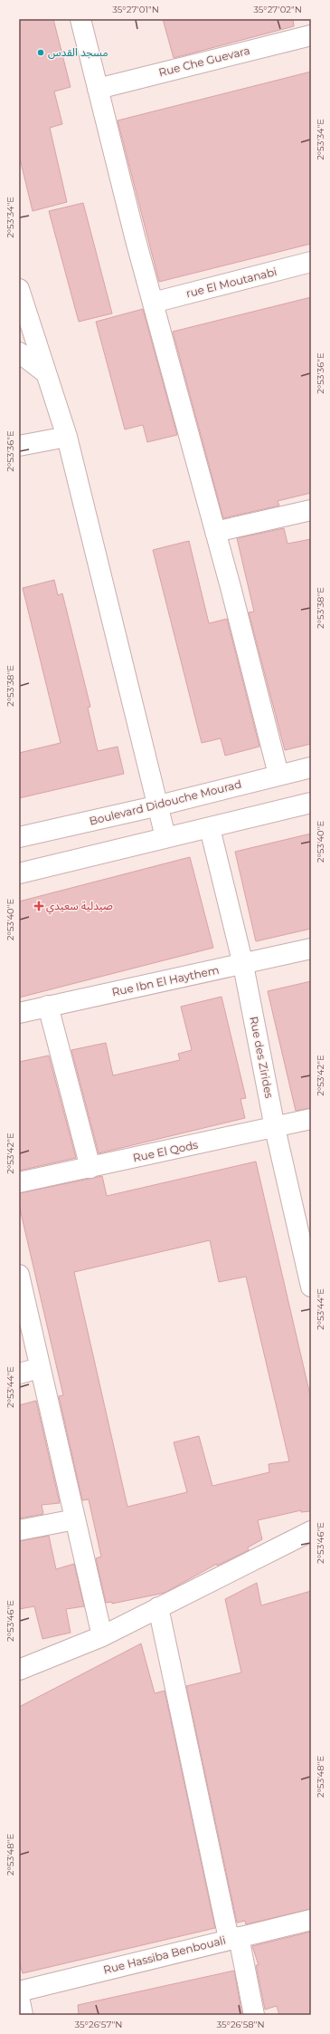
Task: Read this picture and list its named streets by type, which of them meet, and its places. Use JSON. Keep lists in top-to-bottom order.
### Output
{
  "streets": {
    "street": [
      "Rue Che Guevara",
      "rue El Moutanabi",
      "Boulevard Didouche Mourad",
      "Rue Ibn El Haythem",
      "Rue des Zirides",
      "Rue El Qods",
      "Rue Hassiba Benbouali"
    ]
  },
  "crossings": [
    ["Rue Ibn El Haythem", "Rue des Zirides"],
    ["Rue des Zirides", "Rue El Qods"]
  ],
  "places": {
    "other": ["مسجد القدس"],
    "health": ["صيدلية سعيدي"]
  },
  "coordinates": [
    "35°27'01\"N",
    "35°27'02\"N",
    "2°53'34\"E",
    "2°53'36\"E",
    "2°53'38\"E",
    "2°53'40\"E",
    "2°53'42\"E",
    "2°53'44\"E",
    "2°53'46\"E",
    "2°53'48\"E",
    "35°26'57\"N",
    "35°26'58\"N"
  ]
}
